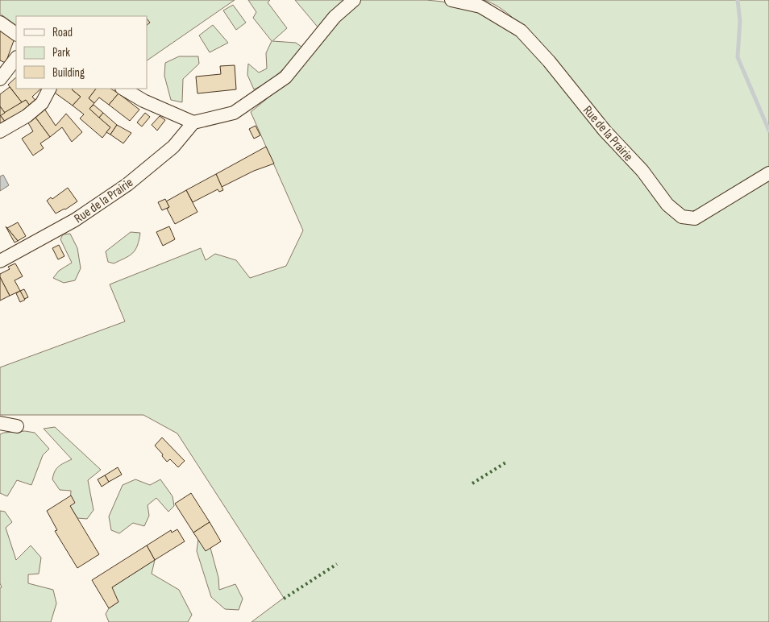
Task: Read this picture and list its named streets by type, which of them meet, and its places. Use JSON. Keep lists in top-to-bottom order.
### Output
{
  "streets": {
    "street": ["Rue de la Prairie"]
  },
  "legend": ["Road", "Park", "Building"]
}
